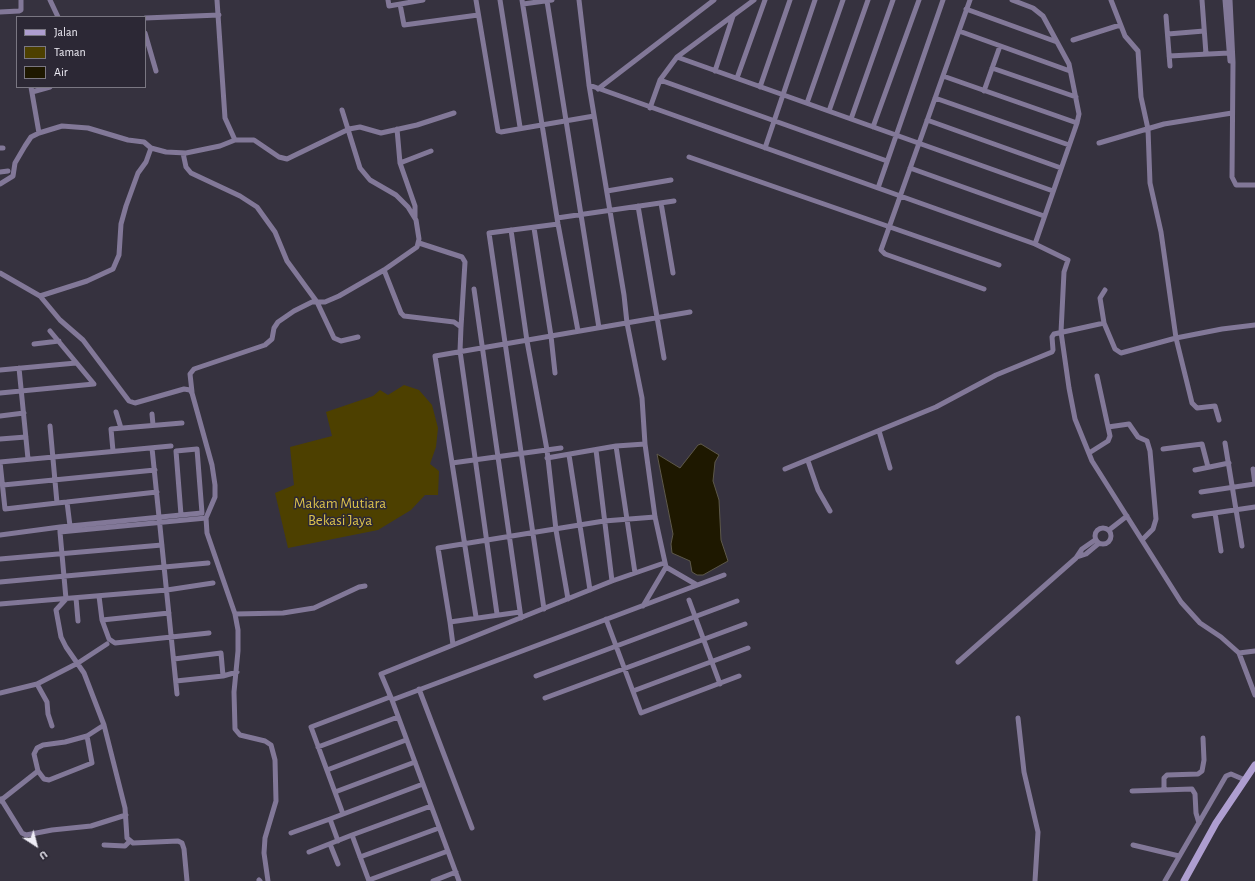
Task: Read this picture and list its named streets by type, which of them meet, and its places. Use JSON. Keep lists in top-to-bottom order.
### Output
{
  "parks": ["Makam Mutiara Bekasi Jaya"],
  "legend": ["Jalan", "Taman", "Air"],
  "north": "bottom right"
}
